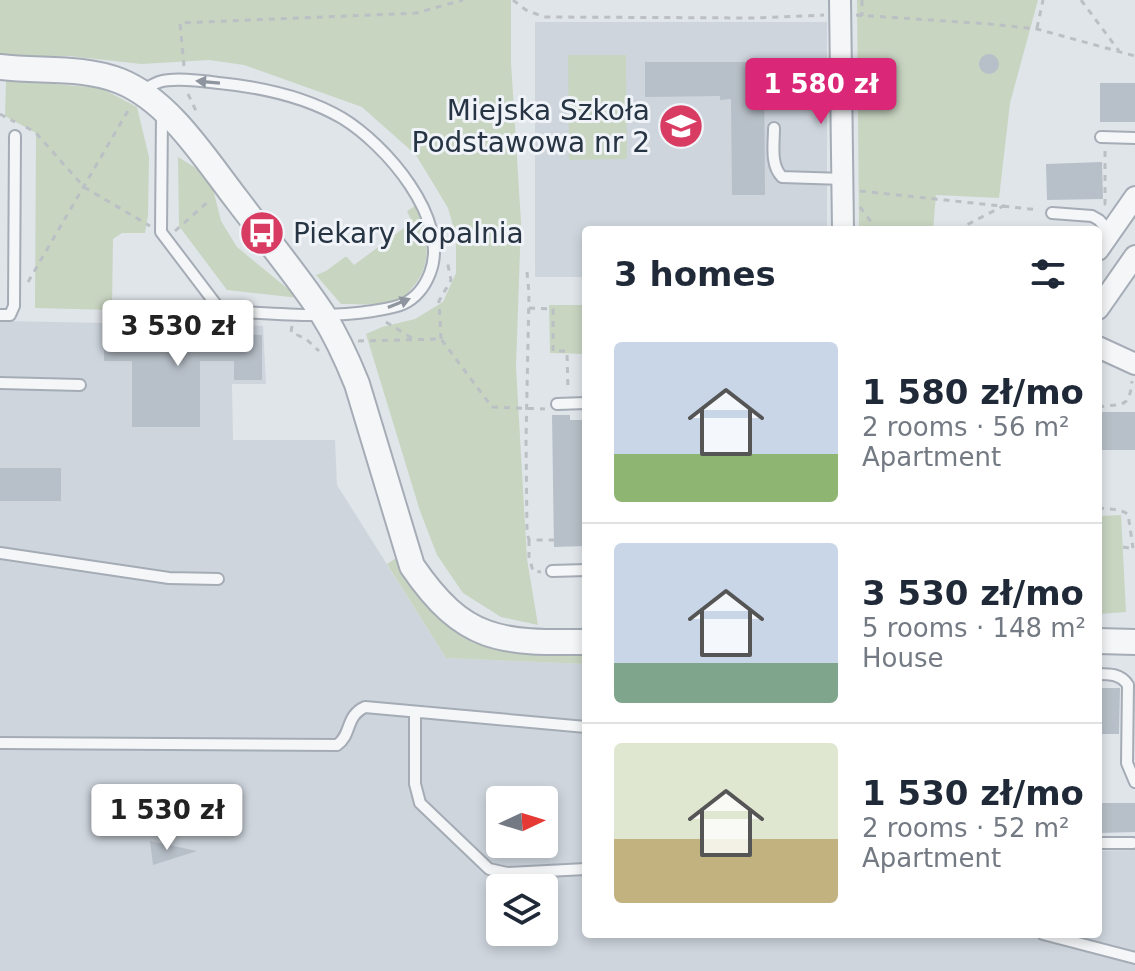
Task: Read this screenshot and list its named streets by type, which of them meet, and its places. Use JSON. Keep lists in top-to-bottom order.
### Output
{
  "places": {
    "school or university": ["Miejska Szkoła Podstawowa nr 2"],
    "bus stop": ["Piekary Kopalnia"]
  },
  "north": "right",
  "page": {
    "price": ["1 580 zł", "3 530 zł", "1 530 zł"],
    "heading": "3 homes",
    "list": [
      {
        "name": "1 580 zł/mo",
        "note": "2 rooms · 56 m² · Apartment"
      },
      {
        "name": "3 530 zł/mo",
        "note": "5 rooms · 148 m² · House"
      },
      {
        "name": "1 530 zł/mo",
        "note": "2 rooms · 52 m² · Apartment"
      }
    ]
  }
}
